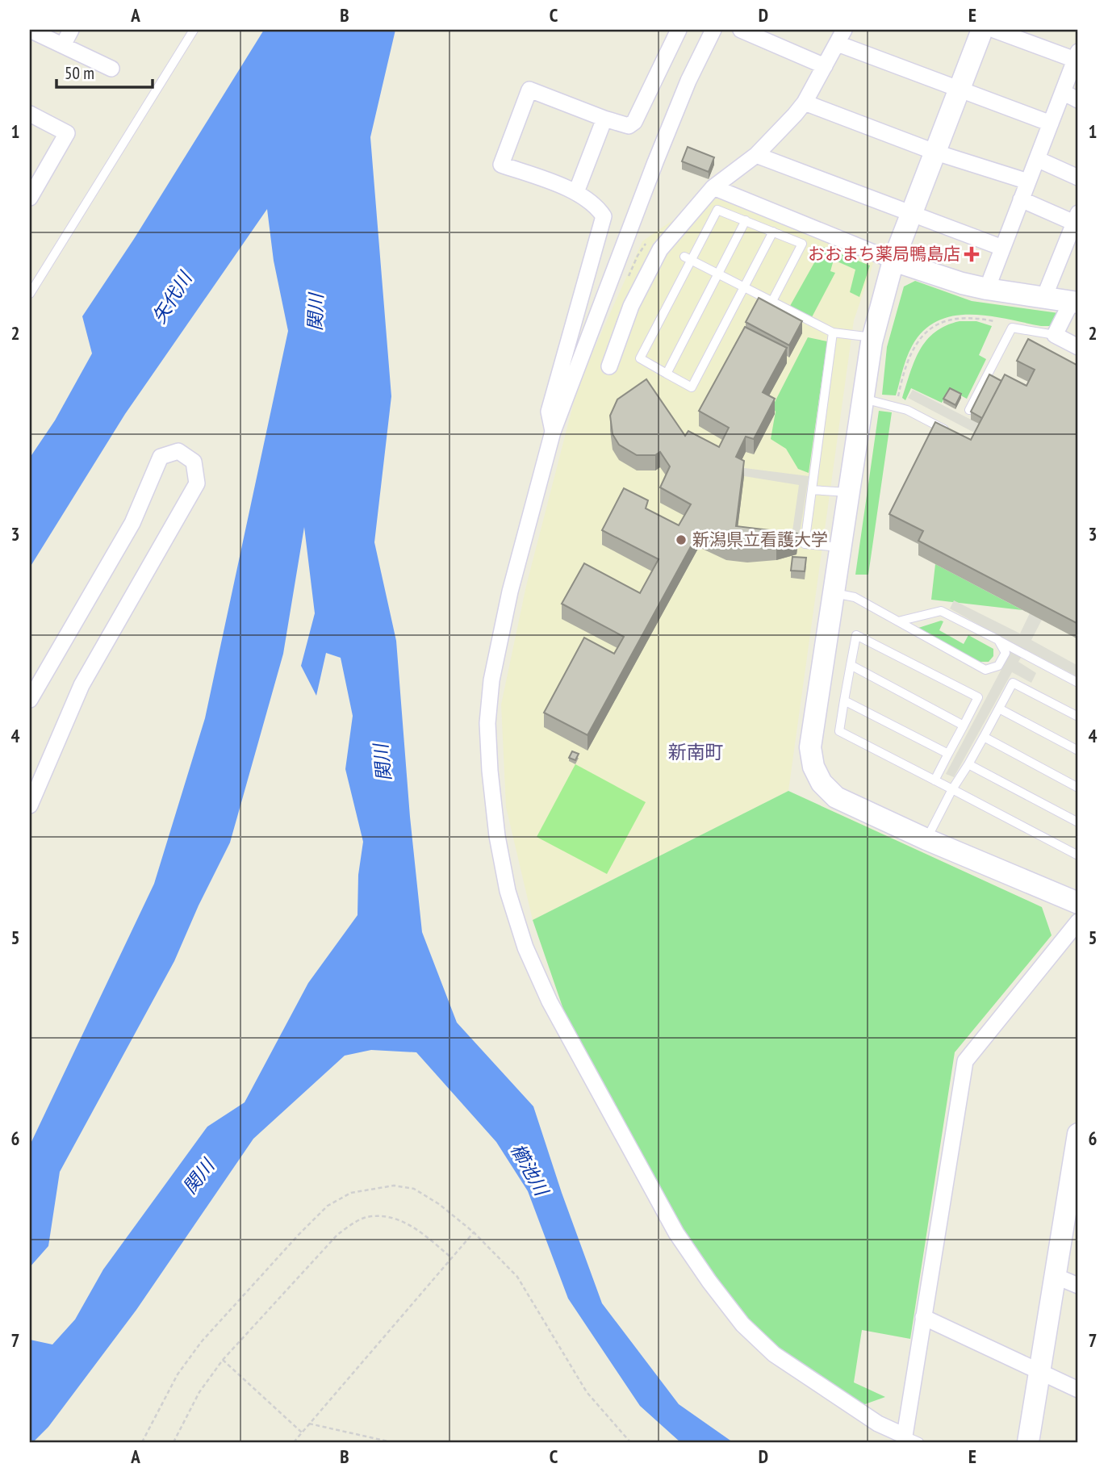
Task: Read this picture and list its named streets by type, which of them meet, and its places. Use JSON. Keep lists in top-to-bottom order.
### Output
{
  "districts": ["新南町"],
  "water": ["矢代川", "関川", "櫛池川"],
  "places": {
    "health": ["おおまち薬局鴨島店"],
    "other": ["新潟県立看護大学"]
  },
  "scale_bar": "50 m",
  "grid": {
    "columns": [
      "A",
      "B",
      "C",
      "D",
      "E"
    ],
    "rows": [
      "1",
      "2",
      "3",
      "4",
      "5",
      "6",
      "7"
    ]
  }
}
